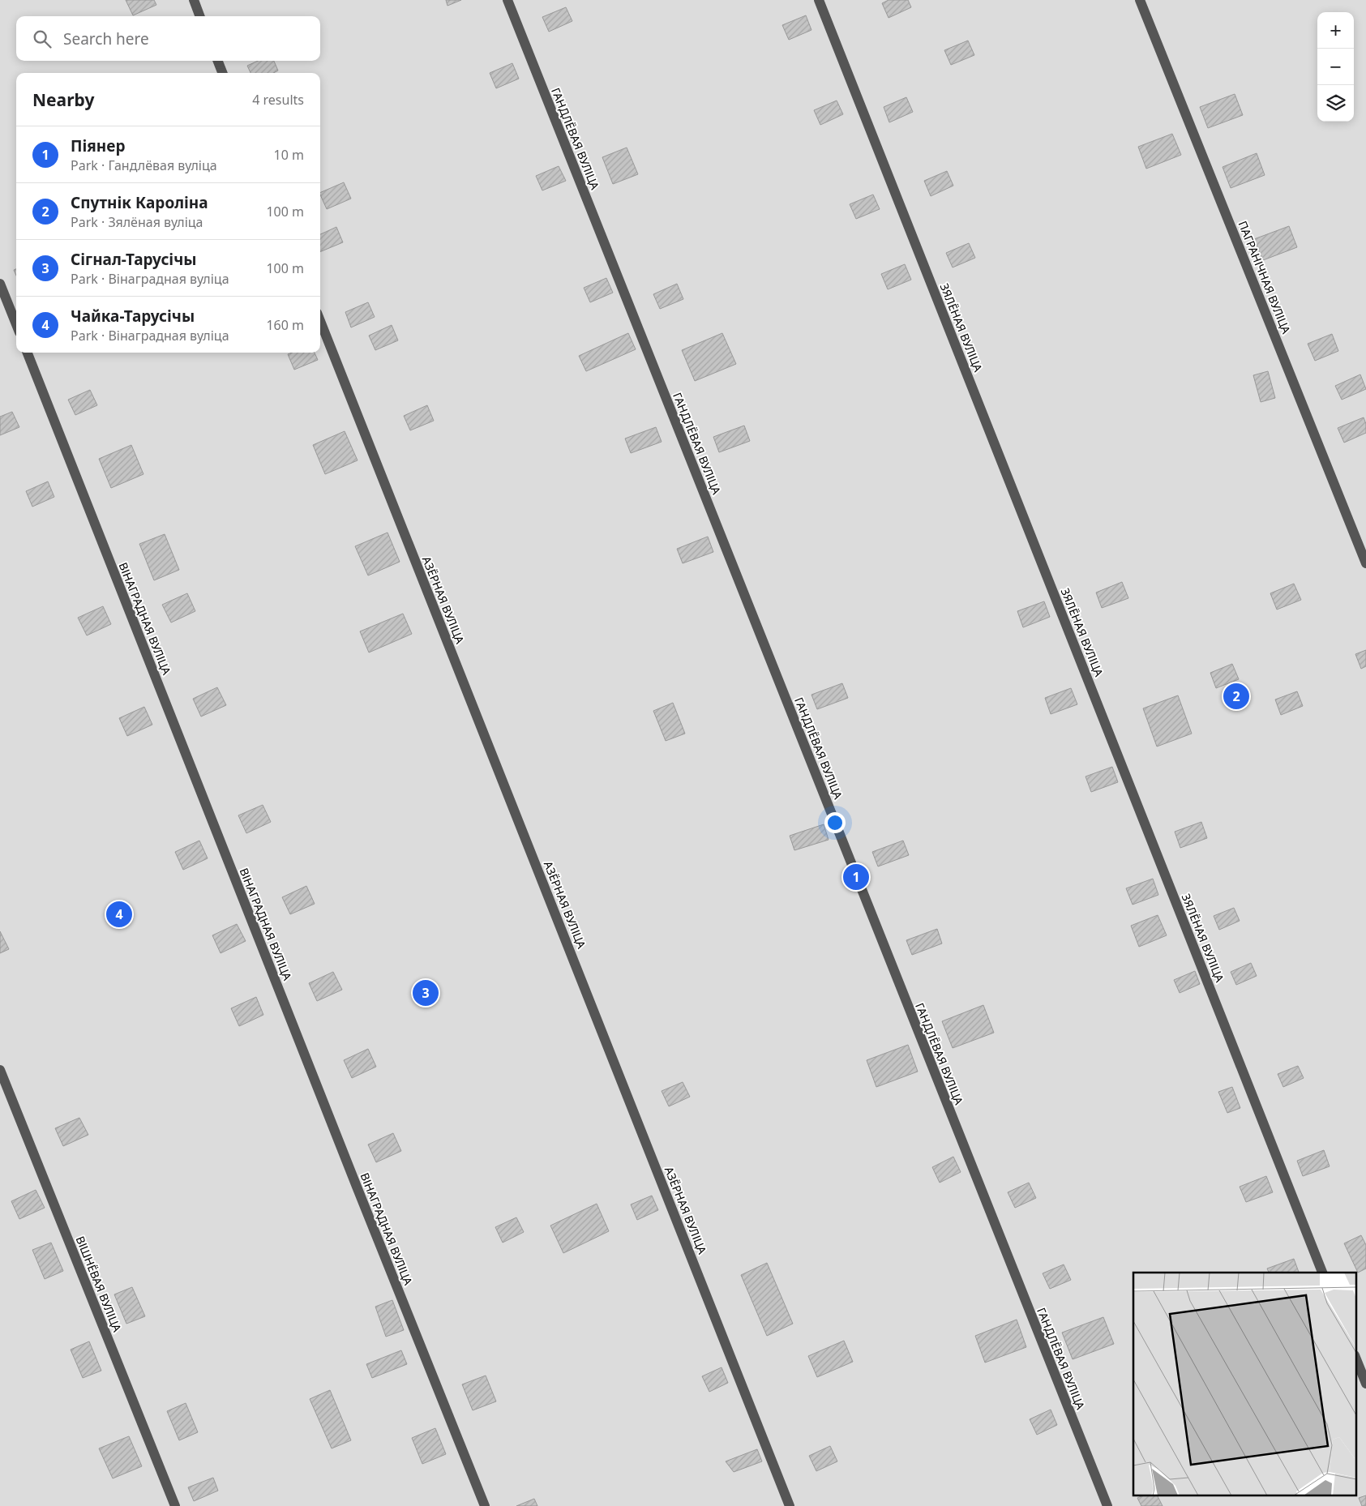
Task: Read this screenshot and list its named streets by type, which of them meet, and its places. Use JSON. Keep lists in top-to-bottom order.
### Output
{
  "streets": {
    "street": [
      "ГАНДЛЁВАЯ ВУЛІЦА",
      "ПАГРАНІЧНАЯ ВУЛІЦА",
      "ЗЯЛЁНАЯ ВУЛІЦА",
      "АЗЁРНАЯ ВУЛІЦА",
      "ВІНАГРАДНАЯ ВУЛІЦА",
      "ВІШНЁВАЯ ВУЛІЦА"
    ]
  },
  "page": {
    "map_buttons": ["+", "−"],
    "search": "Search here",
    "heading": ["Nearby", "4 results"],
    "list": [
      {
        "mark": "1",
        "name": "Піянер",
        "note": "Park · Гандлёвая вуліца",
        "value": "10 m"
      },
      {
        "mark": "2",
        "name": "Спутнік Кароліна",
        "note": "Park · Зялёная вуліца",
        "value": "100 m"
      },
      {
        "mark": "3",
        "name": "Сігнал-Тарусічы",
        "note": "Park · Вінаградная вуліца",
        "value": "100 m"
      },
      {
        "mark": "4",
        "name": "Чайка-Тарусічы",
        "note": "Park · Вінаградная вуліца",
        "value": "160 m"
      }
    ],
    "pins": [
      "2",
      "1",
      "4",
      "3"
    ]
  }
}
